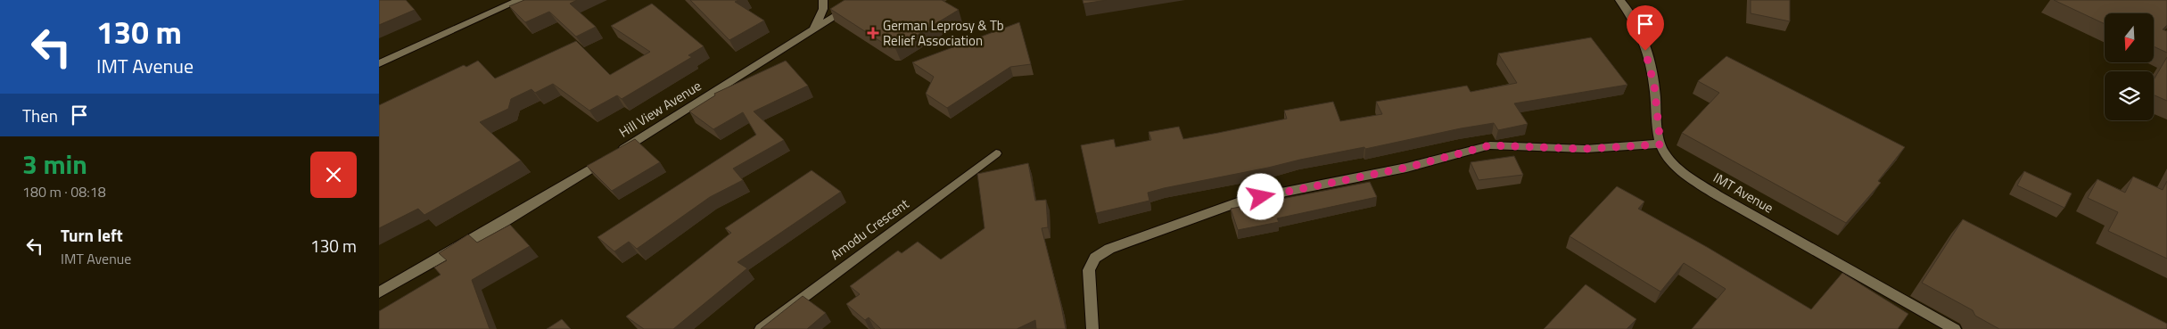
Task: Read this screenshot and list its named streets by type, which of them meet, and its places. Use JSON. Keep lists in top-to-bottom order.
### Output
{
  "streets": {
    "street": ["Hill View Avenue", "IMT Avenue", "Amodu Crescent"]
  },
  "places": {
    "health": ["German Leprosy & Tb Relief Association"]
  },
  "north": "bottom",
  "page": {
    "turn": ["130 m", "IMT Avenue"],
    "then": "Then",
    "heading": ["3 min", "180 m · 08:18"],
    "list": [
      {
        "name": "Turn left",
        "note": "IMT Avenue",
        "value": "130 m"
      }
    ]
  }
}
